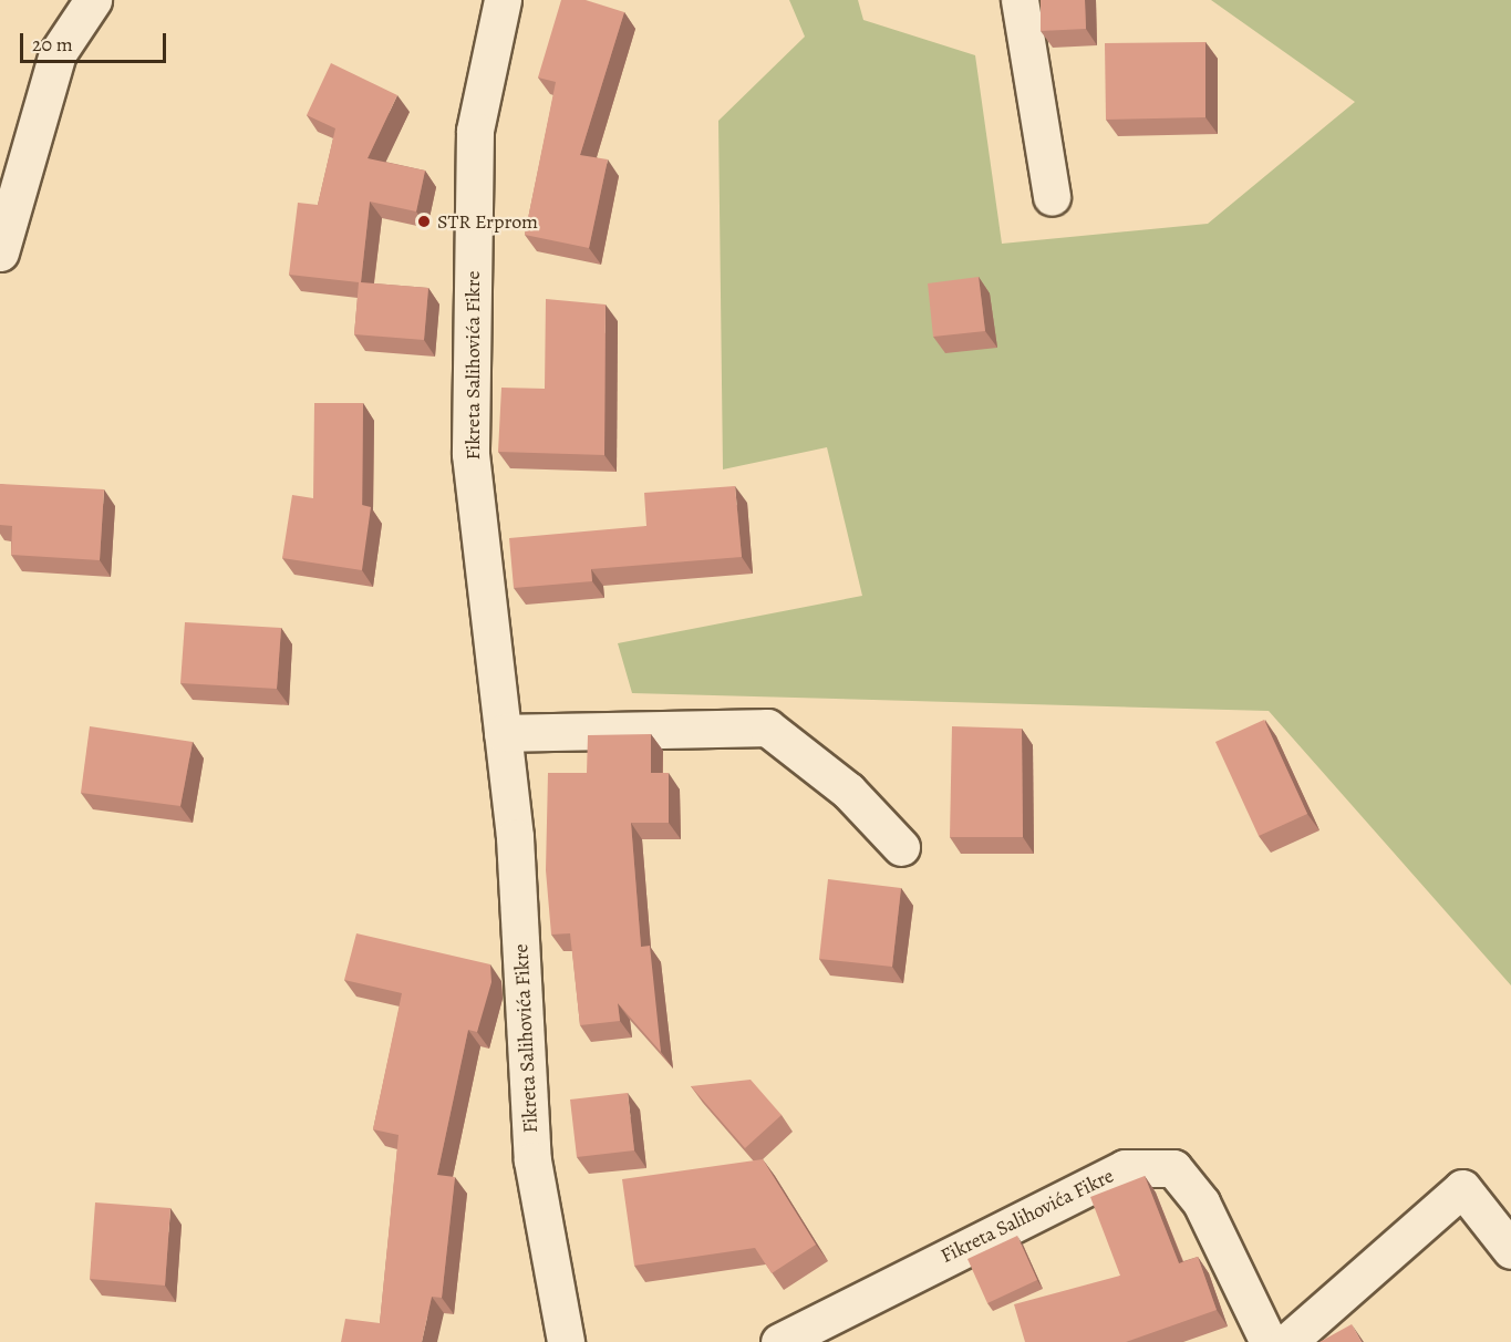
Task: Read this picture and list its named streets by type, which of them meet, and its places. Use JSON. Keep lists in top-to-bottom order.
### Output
{
  "streets": {
    "street": ["Fikreta Salihovića Fikre"]
  },
  "places": ["STR Erprom"],
  "scale_bar": "20 m"
}
